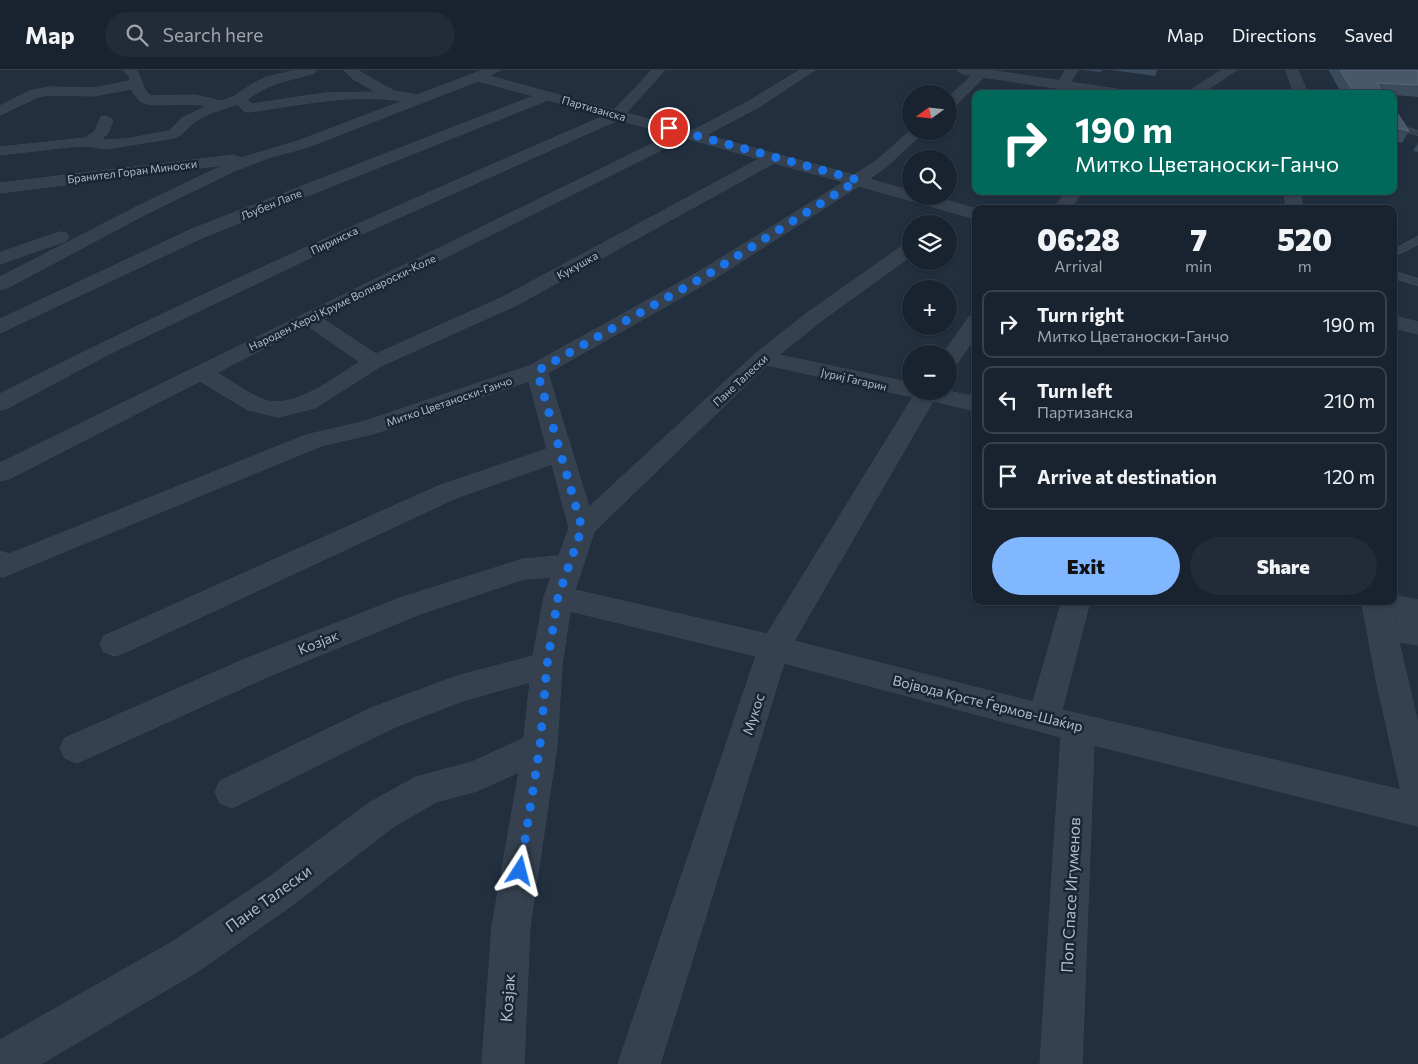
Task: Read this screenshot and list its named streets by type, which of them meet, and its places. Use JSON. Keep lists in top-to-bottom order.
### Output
{
  "streets": {
    "street": [
      "Партизанска",
      "Бранител Горан Миноски",
      "Љубен Лапе",
      "Пиринска",
      "Кукушка",
      "Народен Херој Круме Волнароски-Коле",
      "Јуриј Гагарин",
      "Пане Талески",
      "Митко Цветаноски-Ганчо",
      "Козјак",
      "Војвода Крсте Ѓермов-Шаќир",
      "Мукос",
      "Поп Спасе Игуменов"
    ]
  },
  "crossings": [
    ["Партизанска", "Бранител Горан Миноски"],
    ["Партизанска", "Љубен Лапе"],
    ["Партизанска", "Пиринска"],
    ["Партизанска", "Кукушка"],
    ["Партизанска", "Народен Херој Круме Волнароски-Коле"],
    ["Партизанска", "Митко Цветаноски-Ганчо"],
    ["Кукушка", "Народен Херој Круме Волнароски-Коле"],
    ["Јуриј Гагарин", "Пане Талески"],
    ["Пане Талески", "Козјак"],
    ["Козјак", "Војвода Крсте Ѓермов-Шаќир"],
    ["Војвода Крсте Ѓермов-Шаќир", "Мукос"],
    ["Војвода Крсте Ѓермов-Шаќир", "Поп Спасе Игуменов"]
  ],
  "north": "left",
  "page": {
    "header": "Map",
    "search": "Search here",
    "nav": ["Map", "Directions", "Saved"],
    "map_buttons": ["+", "−"],
    "turn": ["190 m", "Митко Цветаноски-Ганчо"],
    "eta": [
      "06:28",
      "Arrival",
      "7",
      "min",
      "520",
      "m"
    ],
    "list": [
      {
        "name": "Turn right",
        "note": "Митко Цветаноски-Ганчо",
        "value": "190 m"
      },
      {
        "name": "Turn left",
        "note": "Партизанска",
        "value": "210 m"
      },
      {
        "name": "Arrive at destination",
        "value": "120 m"
      }
    ],
    "buttons": ["Exit", "Share"]
  }
}
